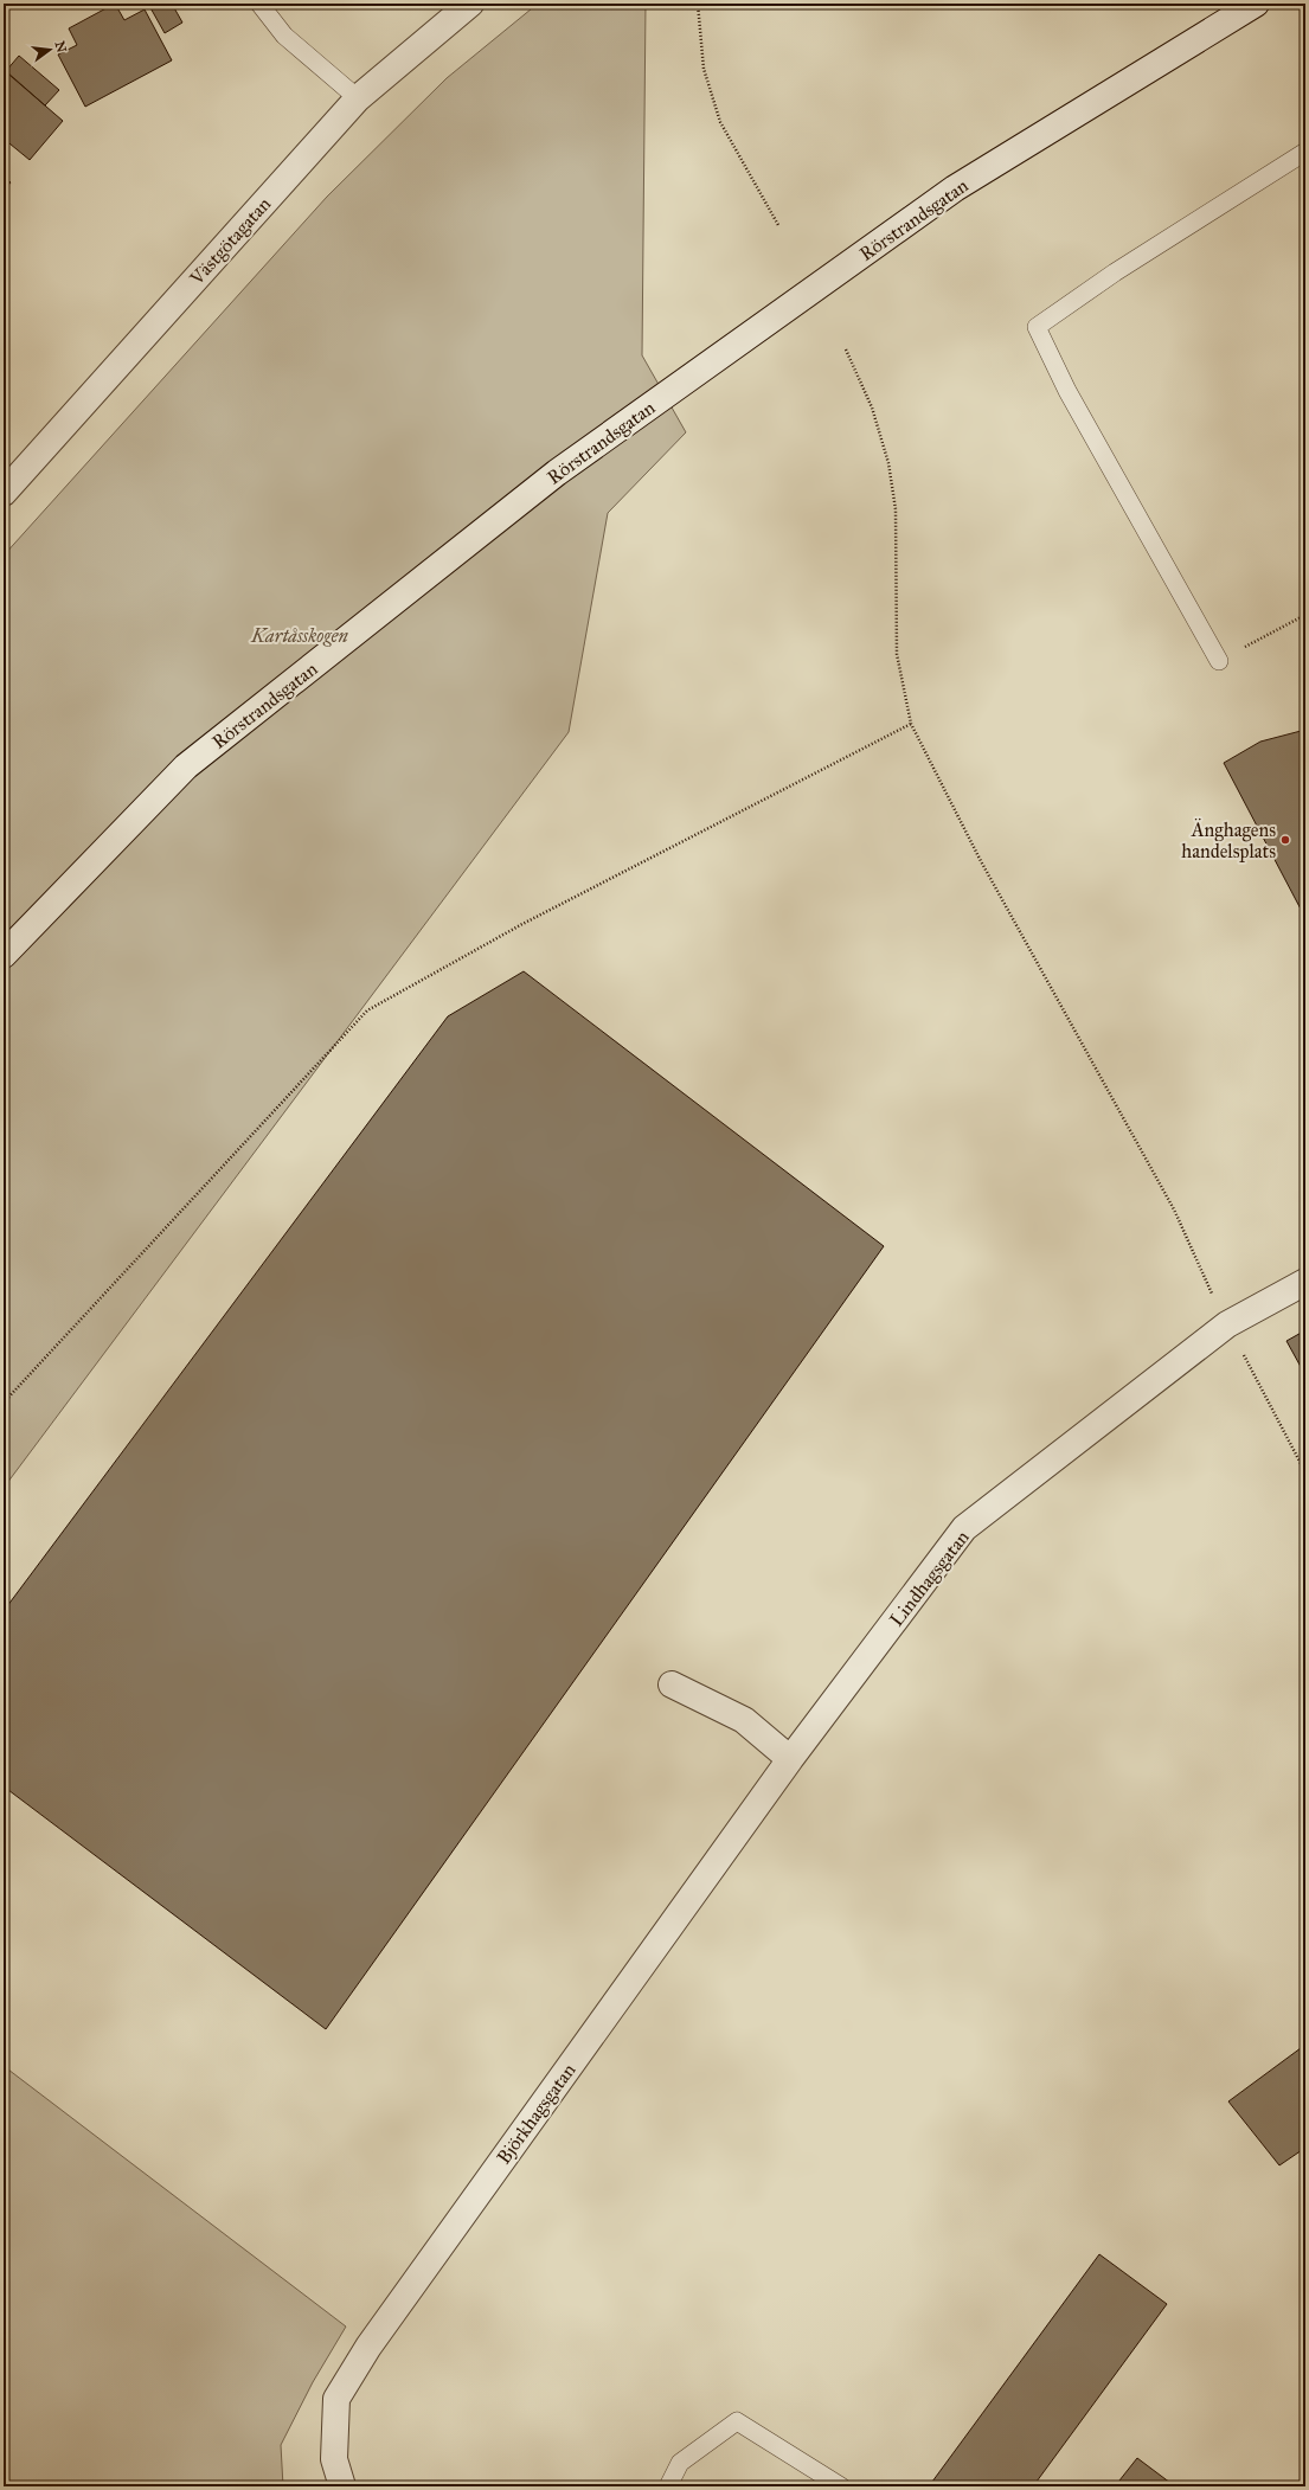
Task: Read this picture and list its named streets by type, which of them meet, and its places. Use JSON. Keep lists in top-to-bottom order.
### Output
{
  "streets": {
    "street": [
      "Rörstrandsgatan",
      "Västgötagatan",
      "Lindhagsgatan",
      "Björkhagsgatan"
    ]
  },
  "crossings": [
    ["Lindhagsgatan", "Björkhagsgatan"]
  ],
  "parks": ["Kartåsskogen"],
  "places": ["Änghagens handelsplats"],
  "north": "right"
}
